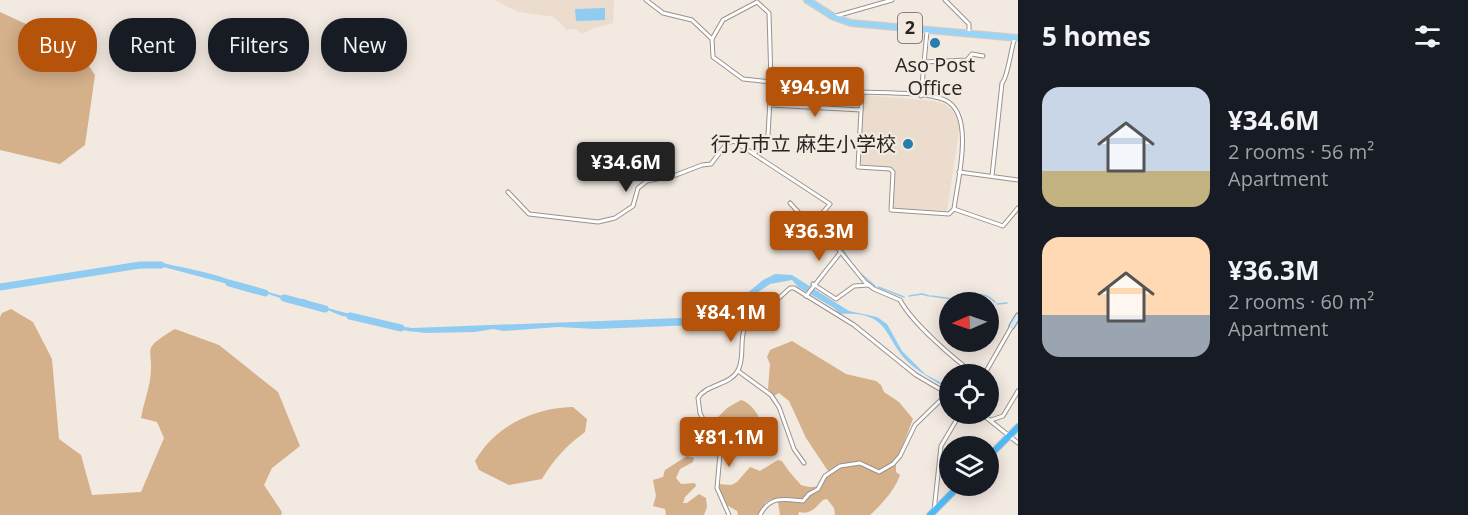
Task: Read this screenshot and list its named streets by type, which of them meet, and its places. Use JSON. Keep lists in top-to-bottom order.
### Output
{
  "streets": {
    "main road": ["2"]
  },
  "places": ["Aso Post Office", "行方市立 麻生小学校"],
  "north": "left",
  "page": {
    "heading": "5 homes",
    "chip": [
      "Buy",
      "Rent",
      "Filters",
      "New"
    ],
    "price": [
      "¥94.9M",
      "¥34.6M",
      "¥36.3M",
      "¥84.1M",
      "¥81.1M"
    ],
    "list": [
      {
        "name": "¥34.6M",
        "note": "2 rooms · 56 m² · Apartment"
      },
      {
        "name": "¥36.3M",
        "note": "2 rooms · 60 m² · Apartment"
      }
    ]
  }
}
